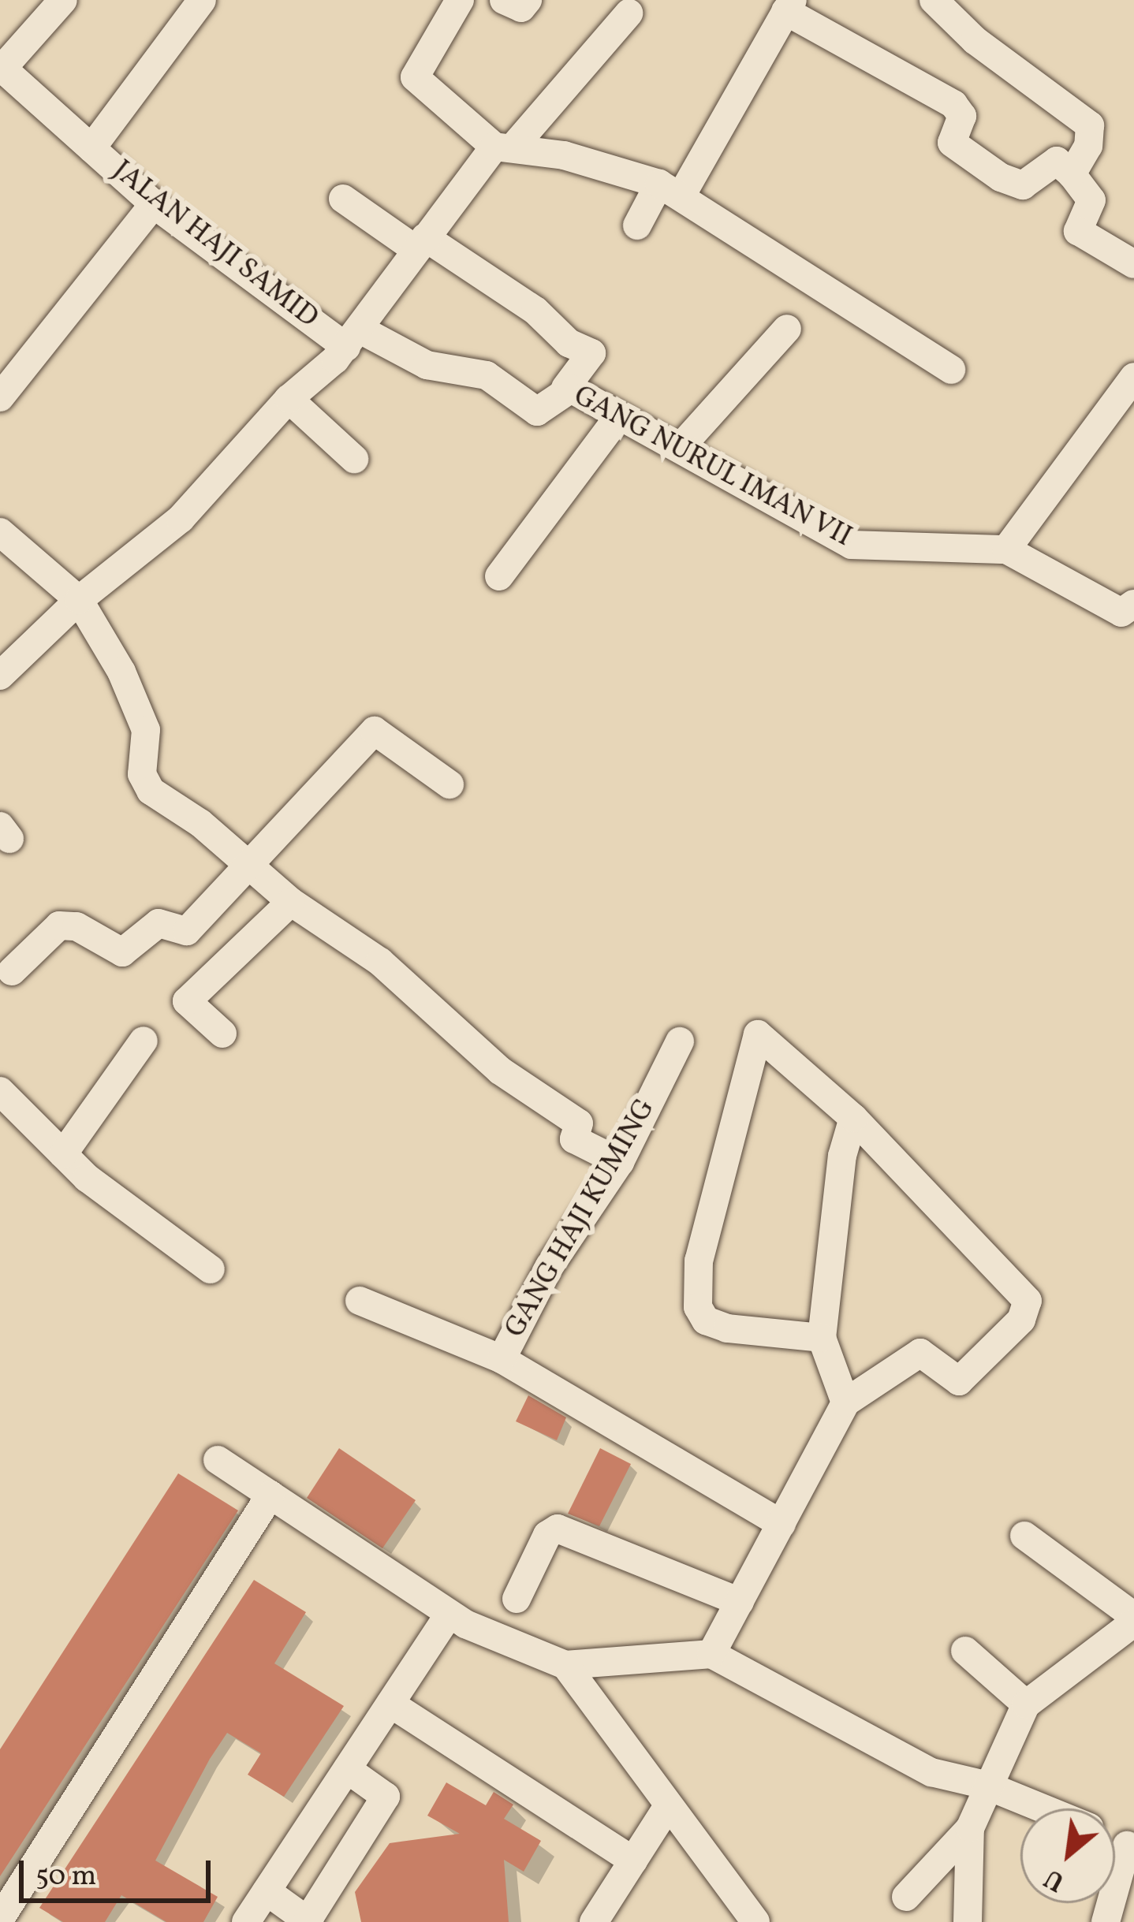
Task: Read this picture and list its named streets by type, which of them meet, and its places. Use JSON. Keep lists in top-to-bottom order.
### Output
{
  "streets": {
    "street": ["JALAN HAJI SAMID", "GANG NURUL IMAN VII", "GANG HAJI KUMING"]
  },
  "crossings": [
    ["JALAN HAJI SAMID", "GANG NURUL IMAN VII"]
  ],
  "scale_bar": "50 m",
  "north": "bottom left"
}
